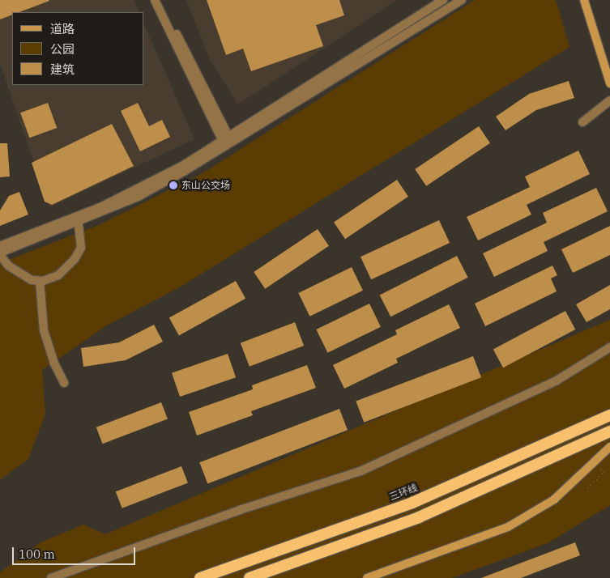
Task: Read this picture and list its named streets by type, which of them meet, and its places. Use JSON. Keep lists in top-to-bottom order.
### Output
{
  "streets": {
    "highway": ["三环线"]
  },
  "places": ["东山公交场"],
  "legend": ["道路", "公园", "建筑"],
  "scale_bar": "100 m"
}
